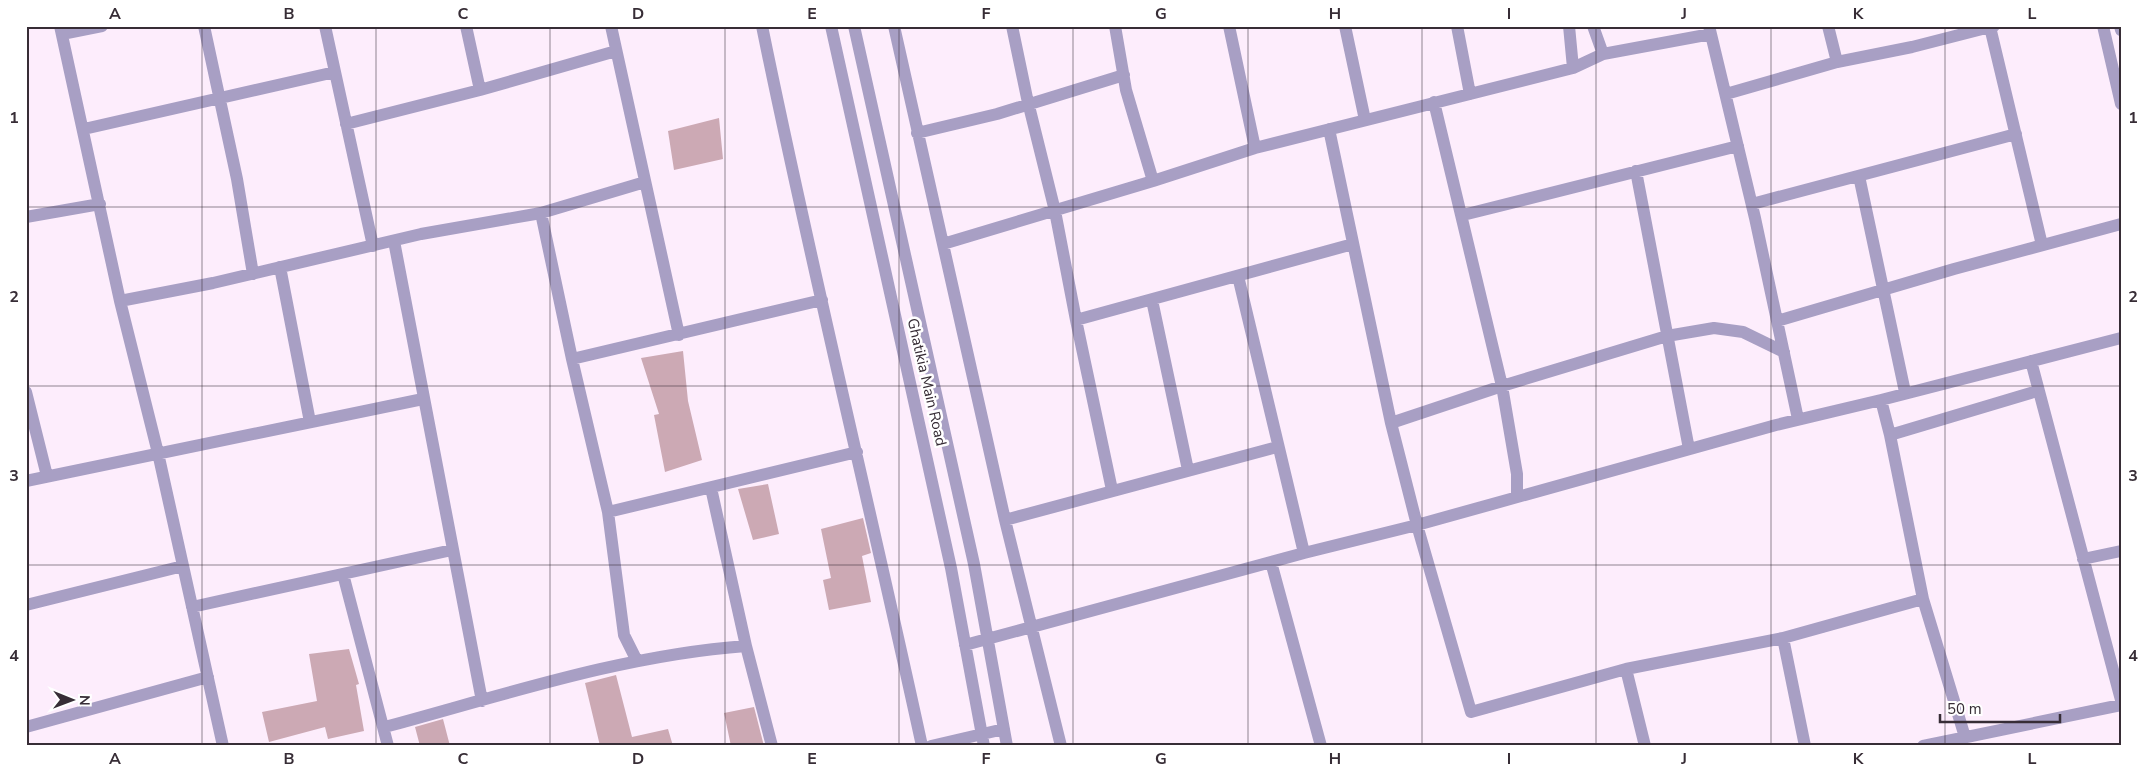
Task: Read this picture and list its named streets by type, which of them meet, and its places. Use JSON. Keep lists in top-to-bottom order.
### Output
{
  "streets": {
    "street": ["Ghatikia Main Road"]
  },
  "scale_bar": "50 m",
  "north": "right",
  "grid": {
    "columns": [
      "A",
      "B",
      "C",
      "D",
      "E",
      "F",
      "G",
      "H",
      "I",
      "J",
      "K",
      "L"
    ],
    "rows": [
      "1",
      "2",
      "3",
      "4"
    ]
  }
}
